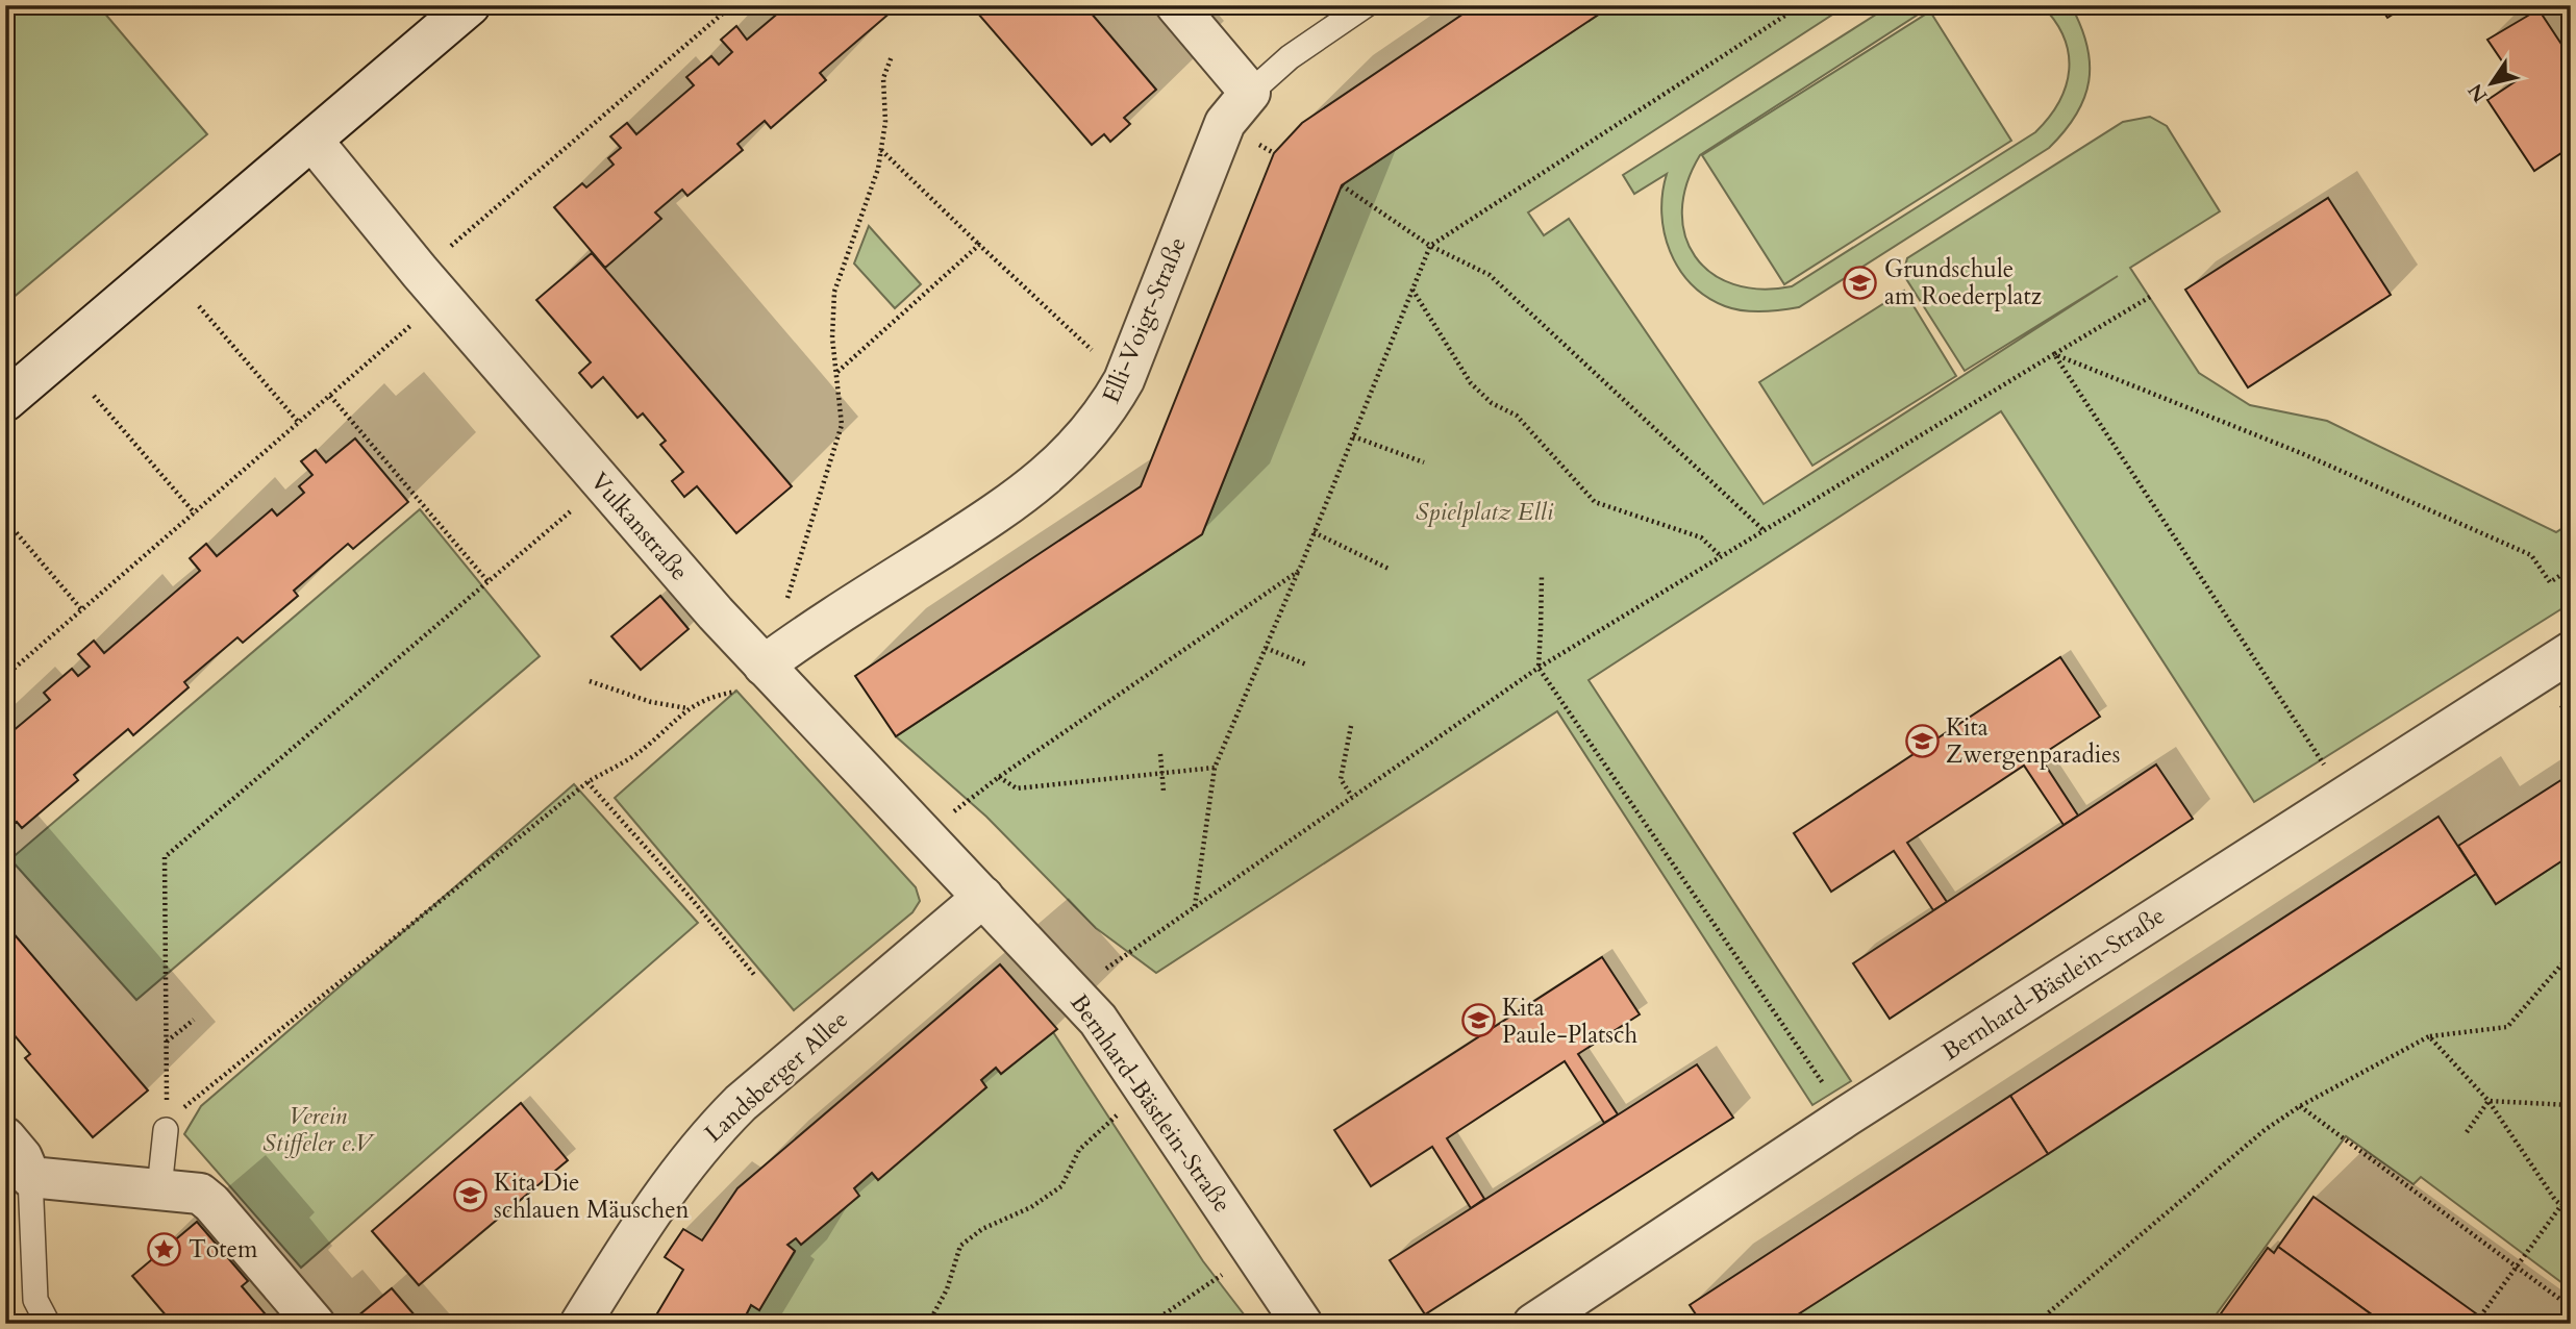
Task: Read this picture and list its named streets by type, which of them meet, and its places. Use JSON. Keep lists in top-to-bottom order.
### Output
{
  "streets": {
    "street": [
      "Elli-Voigt-Straße",
      "Vulkanstraße",
      "Bernhard-Bästlein-Straße",
      "Landsberger Allee"
    ]
  },
  "crossings": [
    ["Elli-Voigt-Straße", "Vulkanstraße"],
    ["Vulkanstraße", "Bernhard-Bästlein-Straße"],
    ["Vulkanstraße", "Landsberger Allee"],
    ["Bernhard-Bästlein-Straße", "Landsberger Allee"]
  ],
  "parks": ["Spielplatz Elli", "Verein Stiffeler e.V"],
  "places": {
    "school or university": [
      "Grundschule am Roederplatz",
      "Kita Zwergenparadies",
      "Kita Paule-Platsch",
      "Kita Die schlauen Mäuschen"
    ],
    "place": ["Totem"]
  },
  "north": "bottom left"
}
